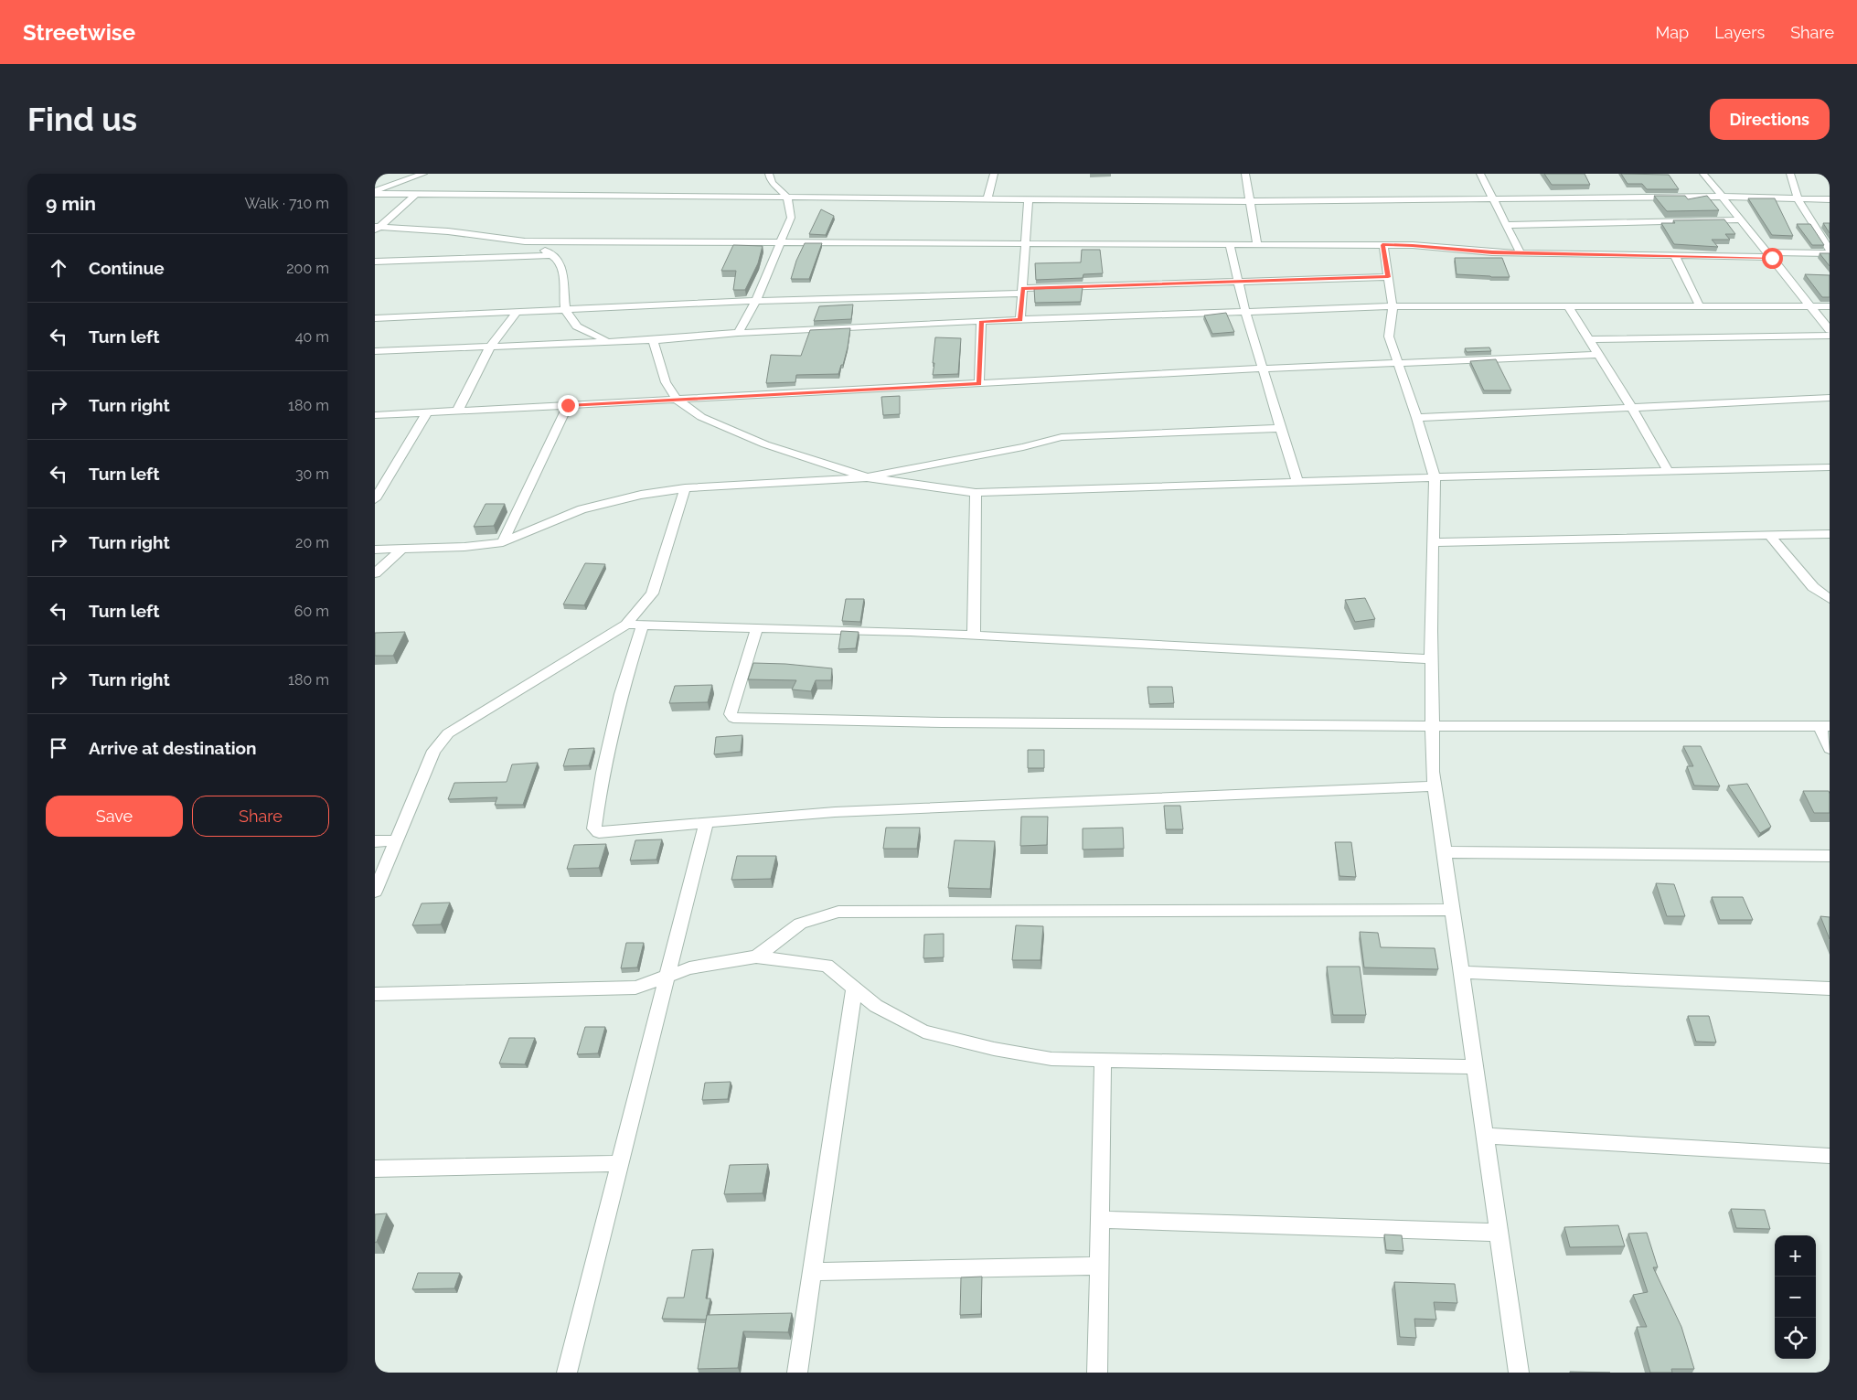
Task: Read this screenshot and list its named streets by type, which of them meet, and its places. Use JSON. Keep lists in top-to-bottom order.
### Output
{
  "page": {
    "header": "Streetwise",
    "nav": ["Map", "Layers", "Share"],
    "buttons": [
      "Directions",
      ["Save", "Share"]
    ],
    "title": "Find us",
    "heading": ["9 min", "Walk · 710 m"],
    "list": [
      ["Continue", "200 m"],
      ["Turn left", "40 m"],
      ["Turn right", "180 m"],
      ["Turn left", "30 m"],
      ["Turn right", "20 m"],
      ["Turn left", "60 m"],
      ["Turn right", "180 m"],
      "Arrive at destination"
    ],
    "map_buttons": ["+", "−"]
  }
}
